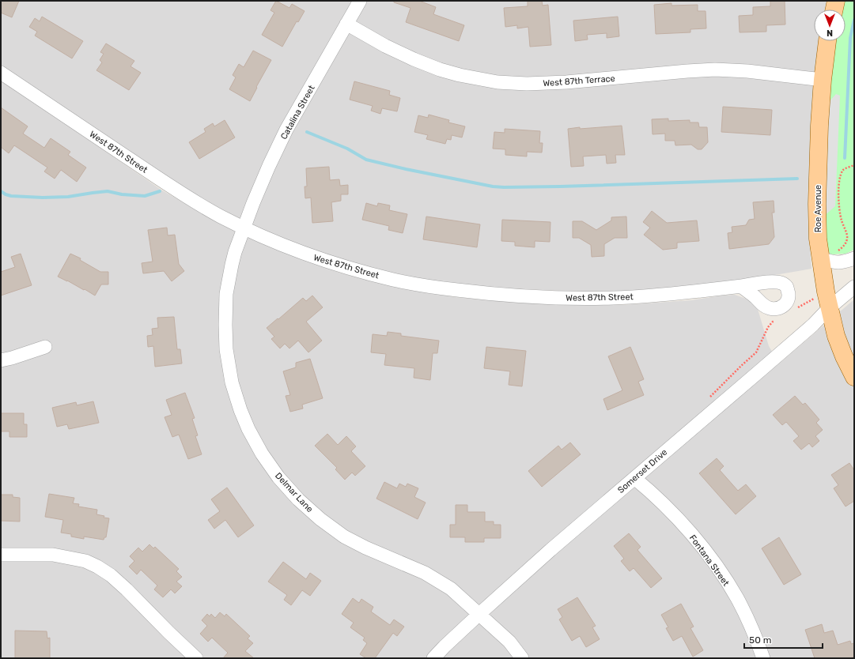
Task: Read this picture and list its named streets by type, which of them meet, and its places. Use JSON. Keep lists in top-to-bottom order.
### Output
{
  "streets": {
    "main road": ["Roe Avenue"],
    "street": [
      "West 87th Terrace",
      "Catalina Street",
      "West 87th Street",
      "Somerset Drive",
      "Delmar Lane",
      "Fontana Street"
    ]
  },
  "crossings": [
    ["West 87th Terrace", "Catalina Street"],
    ["West 87th Terrace", "Roe Avenue"],
    ["Catalina Street", "West 87th Street"],
    ["Catalina Street", "Delmar Lane"],
    ["West 87th Street", "Delmar Lane"],
    ["Roe Avenue", "Somerset Drive"],
    ["Somerset Drive", "Delmar Lane"],
    ["Somerset Drive", "Fontana Street"]
  ],
  "scale_bar": "50 m",
  "north": "bottom"
}
